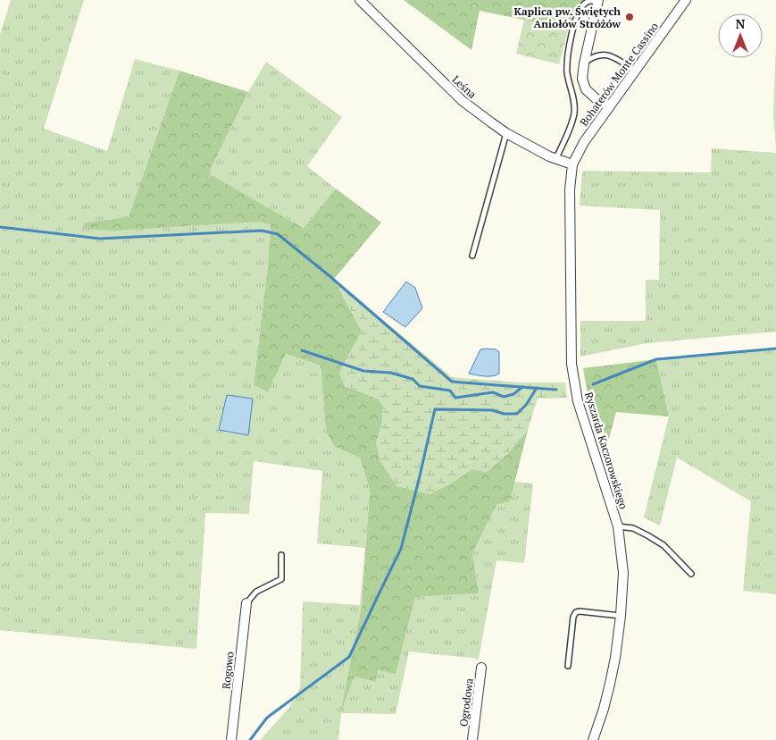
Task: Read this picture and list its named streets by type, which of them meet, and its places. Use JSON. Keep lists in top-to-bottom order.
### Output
{
  "streets": {
    "street": [
      "Bohaterów Monte Cassino",
      "Leśna",
      "Ryszarda Kaczorowskiego",
      "Rogowo",
      "Ogrodowa"
    ]
  },
  "crossings": [
    ["Bohaterów Monte Cassino", "Leśna"],
    ["Bohaterów Monte Cassino", "Ryszarda Kaczorowskiego"],
    ["Leśna", "Ryszarda Kaczorowskiego"]
  ],
  "places": ["Kaplica pw. Świętych Aniołów Stróżów"],
  "north": "top"
}
